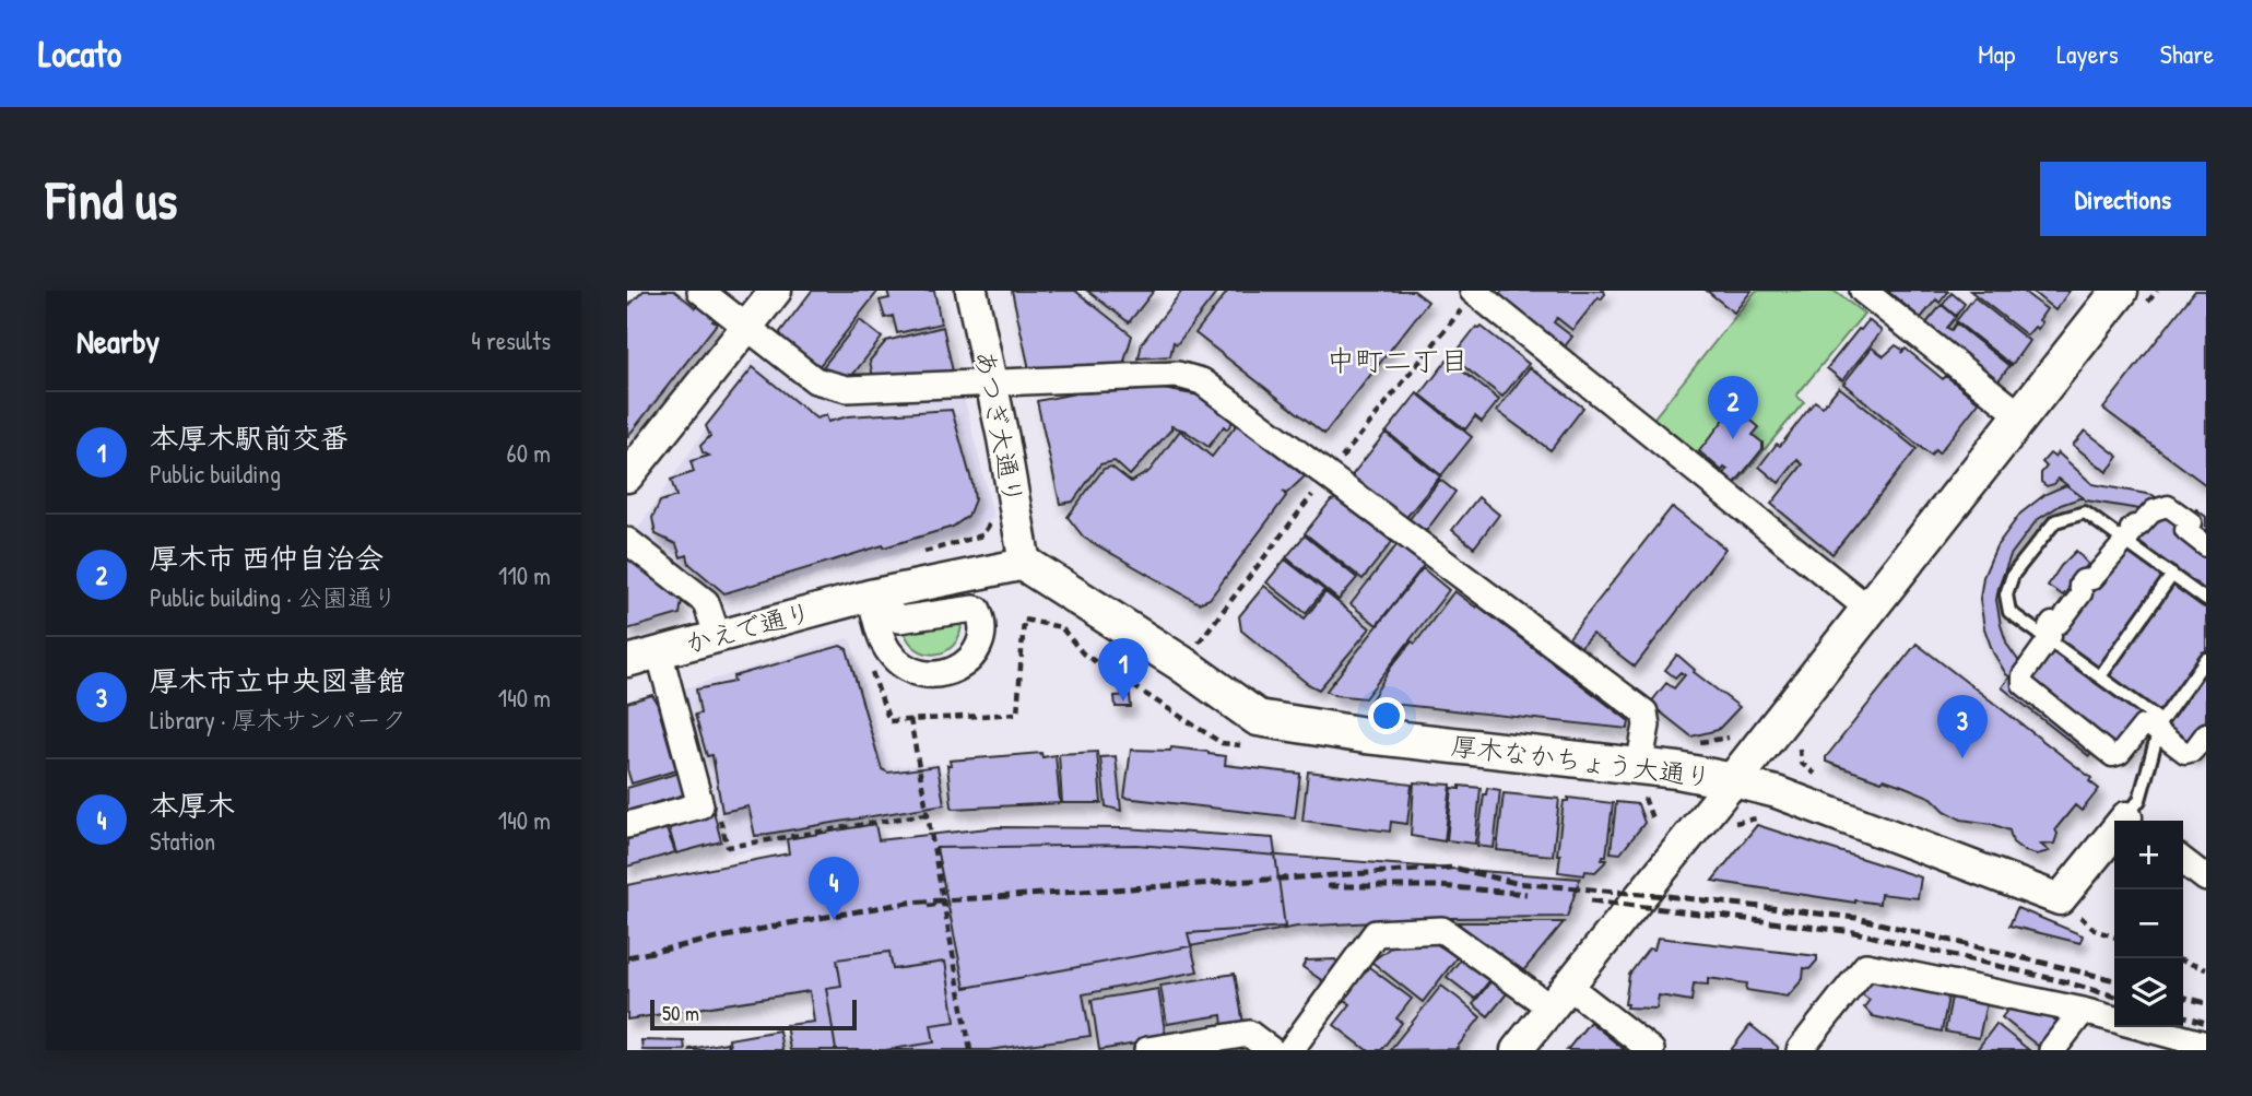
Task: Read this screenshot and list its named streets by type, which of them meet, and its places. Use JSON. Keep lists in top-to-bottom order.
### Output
{
  "streets": {
    "main road": ["厚木なかちょう大通り"],
    "street": ["あつぎ大通り", "かえで通り"]
  },
  "crossings": [
    ["あつぎ大通り", "かえで通り"],
    ["あつぎ大通り", "厚木なかちょう大通り"],
    ["かえで通り", "厚木なかちょう大通り"]
  ],
  "districts": ["中町二丁目"],
  "scale_bar": "50 m",
  "page": {
    "header": "Locato",
    "nav": ["Map", "Layers", "Share"],
    "buttons": "Directions",
    "title": "Find us",
    "heading": ["Nearby", "4 results"],
    "pins": [
      "2",
      "1",
      "3",
      "4"
    ],
    "list": [
      {
        "mark": "1",
        "name": "本厚木駅前交番",
        "note": "Public building",
        "value": "60 m"
      },
      {
        "mark": "2",
        "name": "厚木市 西仲自治会",
        "note": "Public building · 公園通り",
        "value": "110 m"
      },
      {
        "mark": "3",
        "name": "厚木市立中央図書館",
        "note": "Library · 厚木サンパーク",
        "value": "140 m"
      },
      {
        "mark": "4",
        "name": "本厚木",
        "note": "Station",
        "value": "140 m"
      }
    ],
    "map_buttons": ["+", "−"],
    "scale": "50 m"
  }
}
